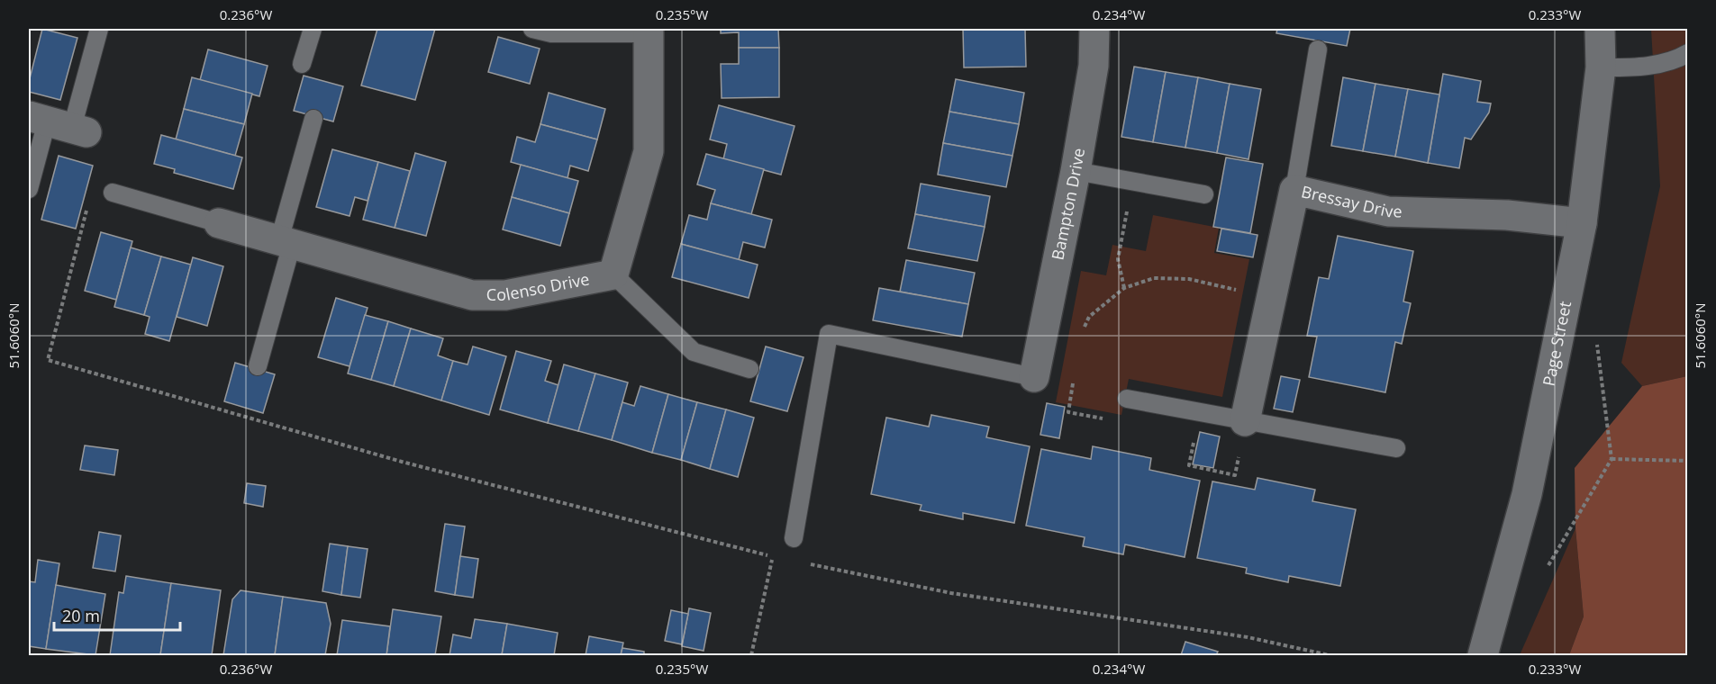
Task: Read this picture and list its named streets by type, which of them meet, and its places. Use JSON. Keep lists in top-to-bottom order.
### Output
{
  "streets": {
    "street": [
      "Bressay Drive",
      "Bampton Drive",
      "Colenso Drive",
      "Page Street"
    ]
  },
  "crossings": [
    ["Bressay Drive", "Page Street"]
  ],
  "scale_bar": "20 m",
  "coordinates": [
    "0.236°W",
    "0.235°W",
    "0.234°W",
    "0.233°W",
    "51.6060°N"
  ]
}
